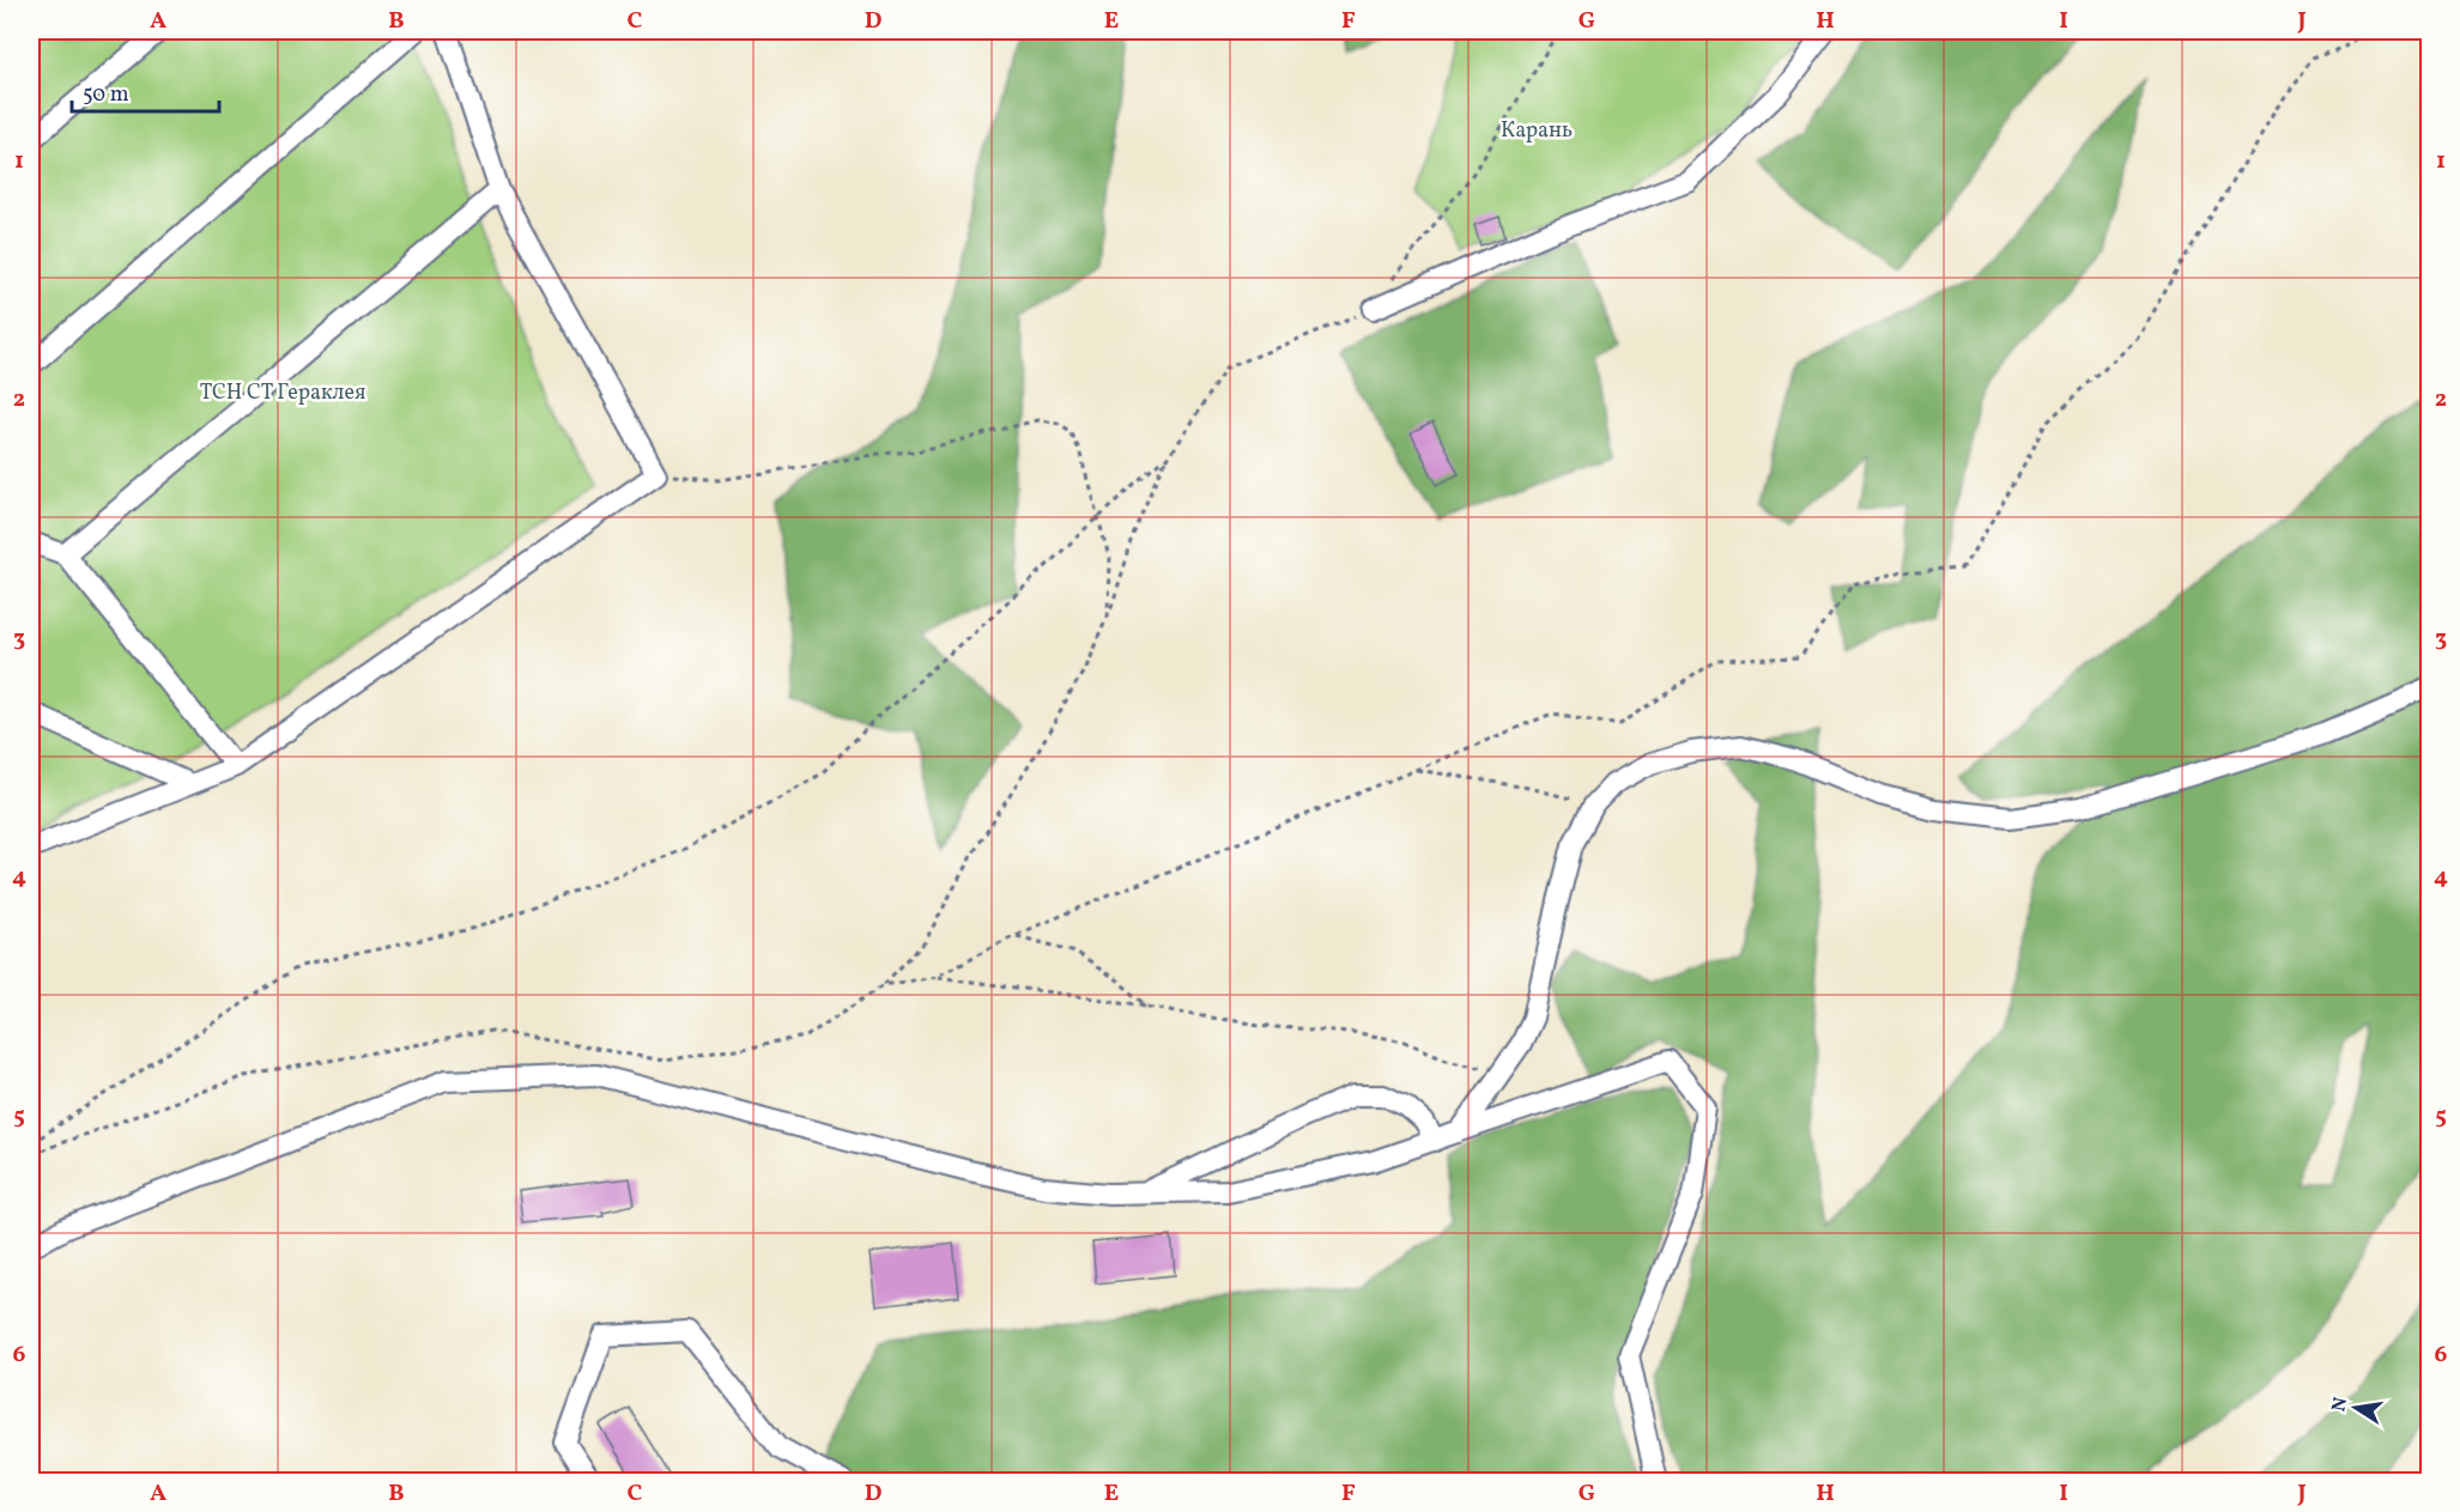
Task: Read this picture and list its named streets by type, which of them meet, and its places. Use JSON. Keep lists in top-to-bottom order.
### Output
{
  "parks": ["Карань", "ТСН СТ Гераклея"],
  "scale_bar": "50 m",
  "north": "left",
  "grid": {
    "columns": [
      "A",
      "B",
      "C",
      "D",
      "E",
      "F",
      "G",
      "H",
      "I",
      "J"
    ],
    "rows": [
      "1",
      "2",
      "3",
      "4",
      "5",
      "6"
    ]
  }
}
